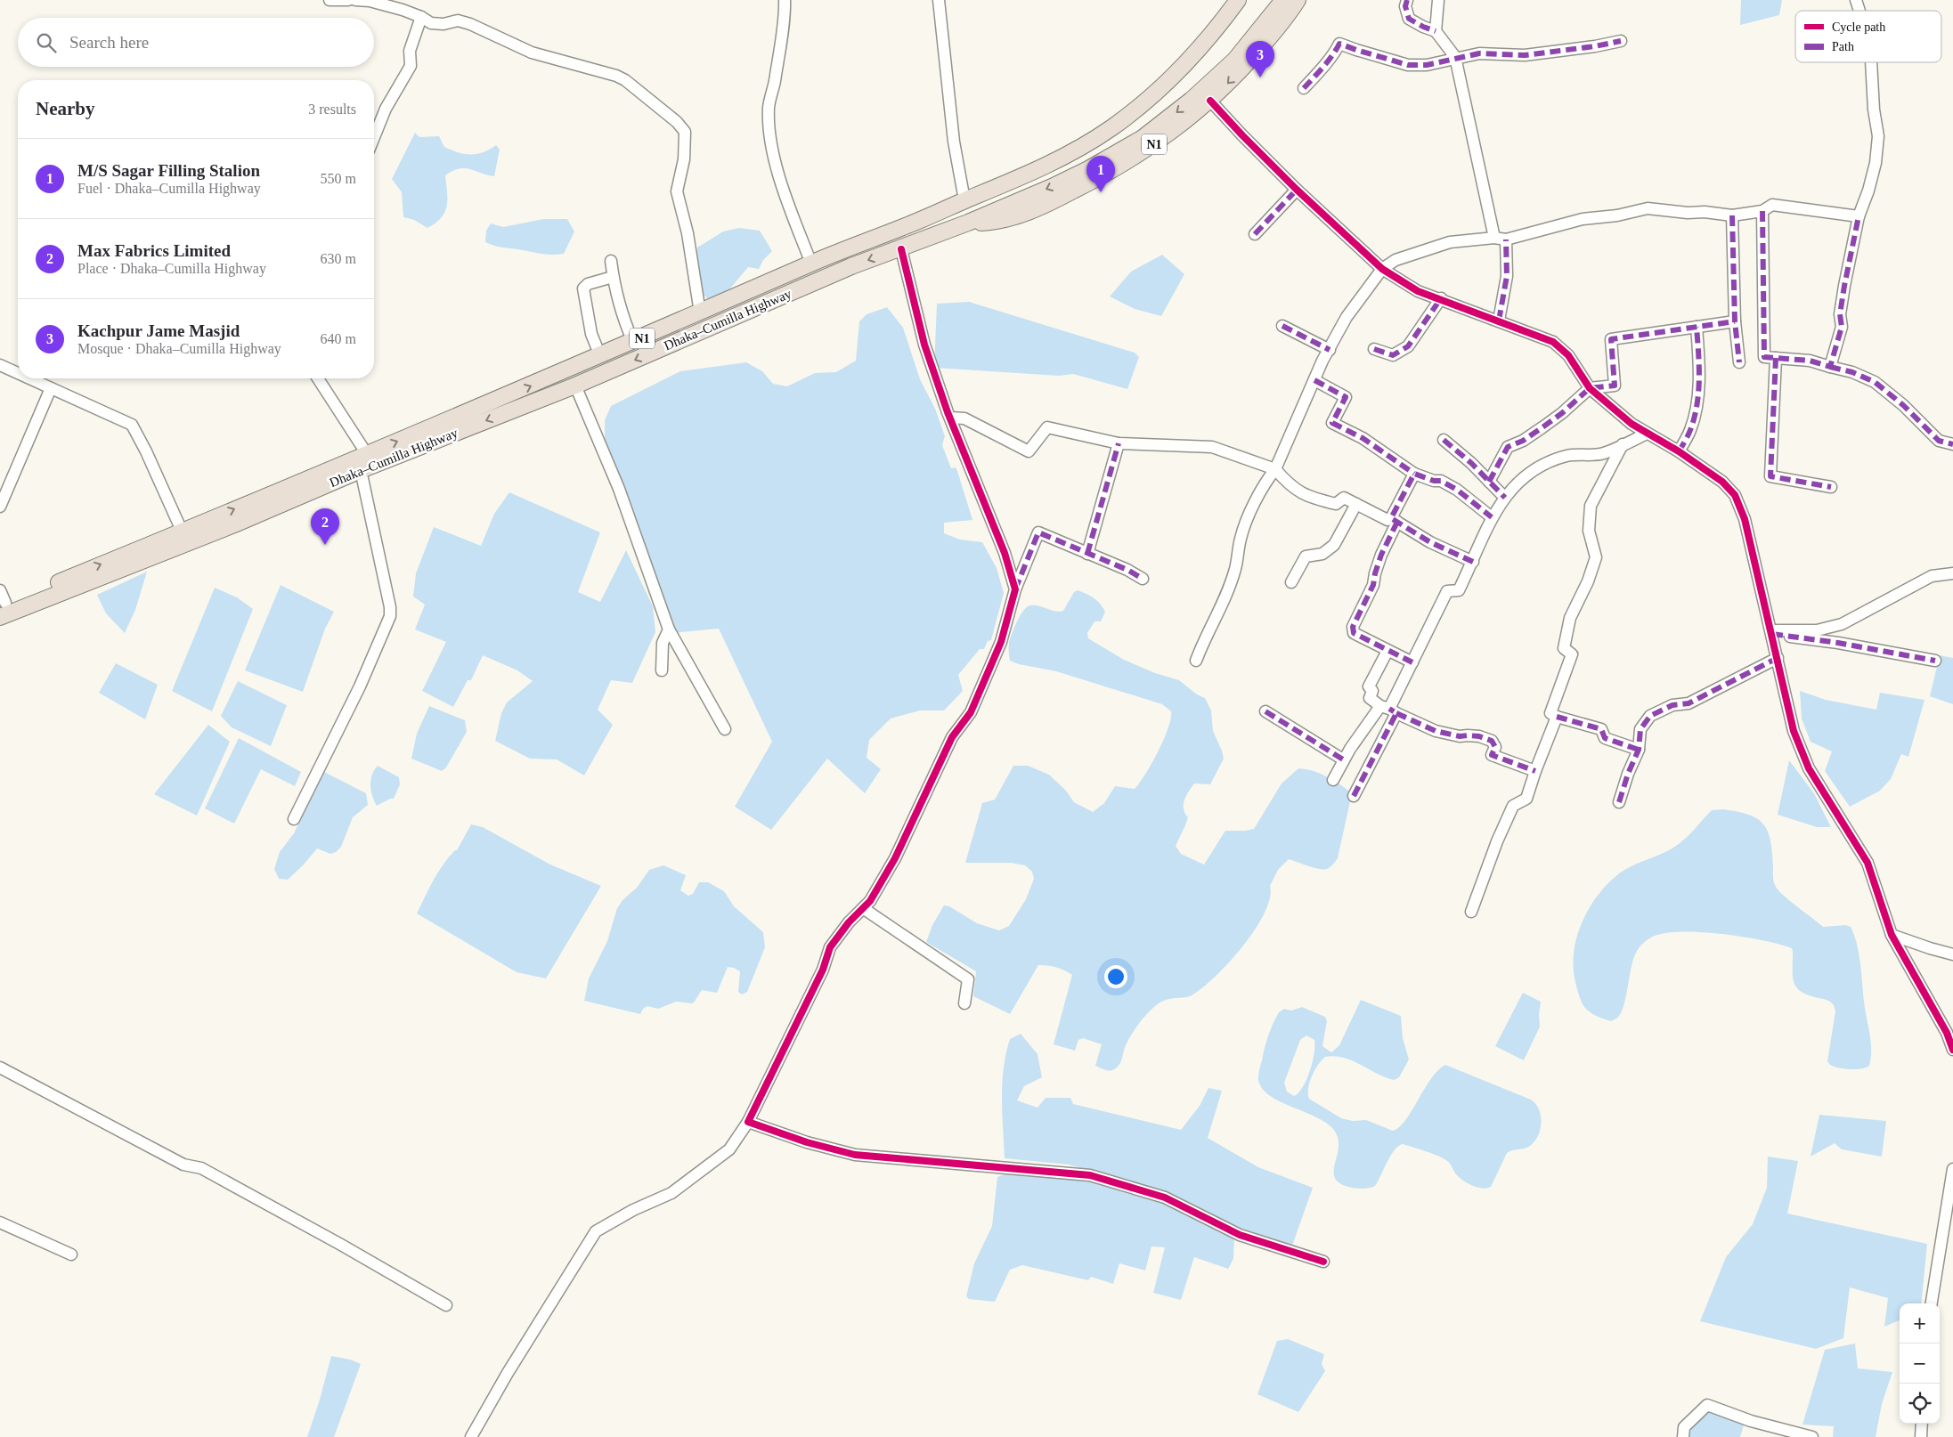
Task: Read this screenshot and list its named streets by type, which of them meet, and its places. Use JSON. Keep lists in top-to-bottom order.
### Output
{
  "streets": {
    "highway": ["N1", "Dhaka–Cumilla Highway"]
  },
  "crossings": [
    ["N1", "Dhaka–Cumilla Highway"]
  ],
  "legend": ["Cycle path", "Path"],
  "page": {
    "search": "Search here",
    "pins": ["3", "1", "2"],
    "heading": ["Nearby", "3 results"],
    "list": [
      {
        "mark": "1",
        "name": "M/S Sagar Filling Stalion",
        "note": "Fuel · Dhaka–Cumilla Highway",
        "value": "550 m"
      },
      {
        "mark": "2",
        "name": "Max Fabrics Limited",
        "note": "Place · Dhaka–Cumilla Highway",
        "value": "630 m"
      },
      {
        "mark": "3",
        "name": "Kachpur Jame Masjid",
        "note": "Mosque · Dhaka–Cumilla Highway",
        "value": "640 m"
      }
    ],
    "map_buttons": ["+", "−"]
  }
}
